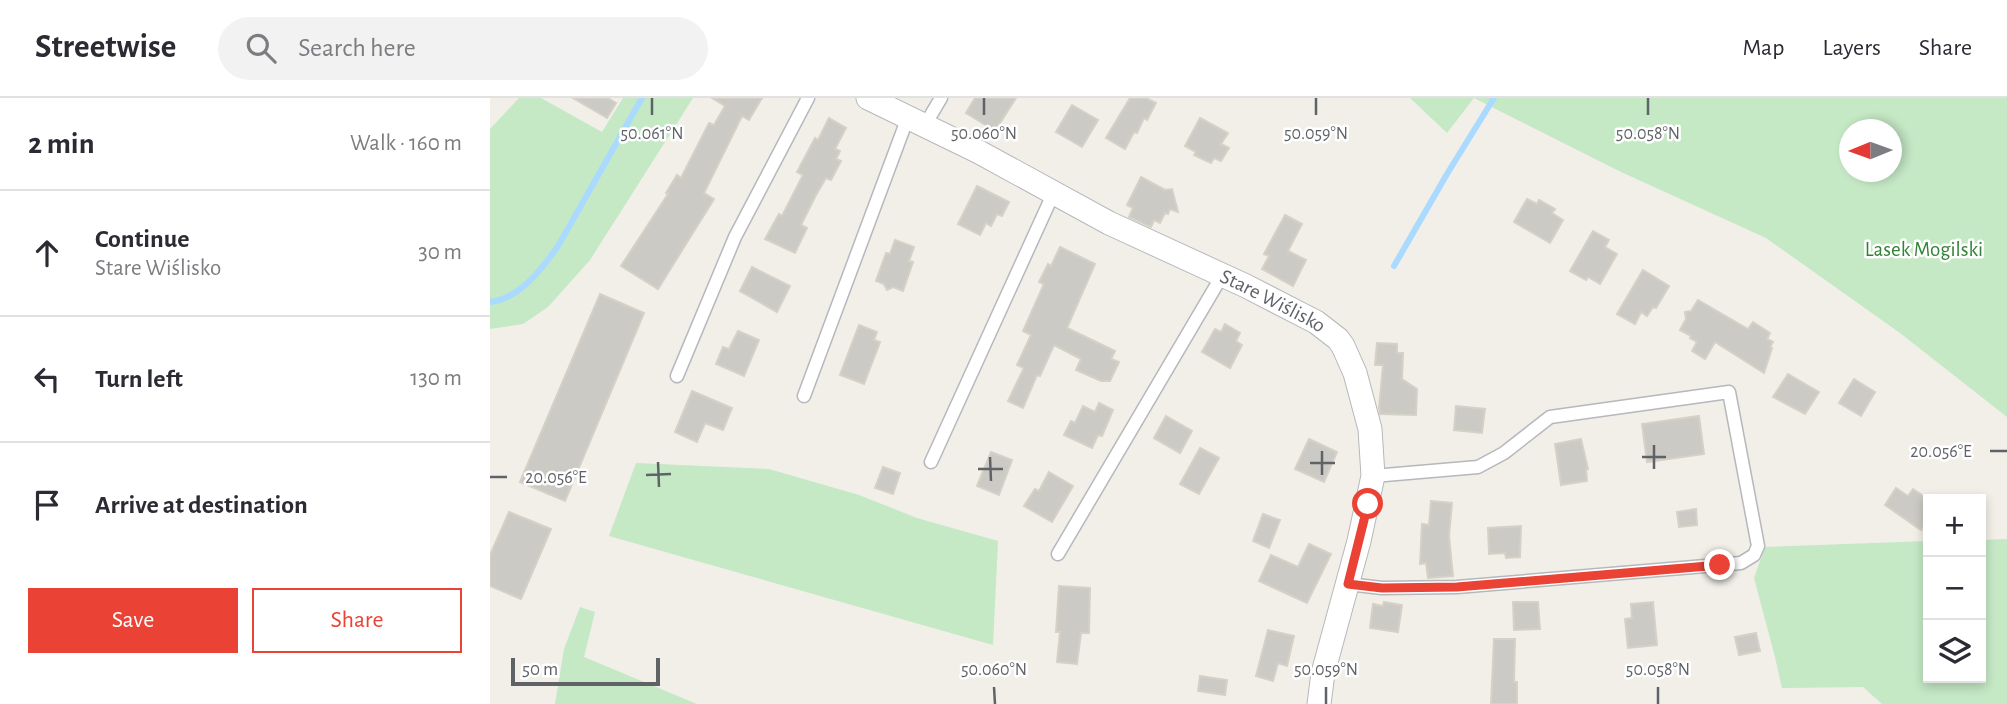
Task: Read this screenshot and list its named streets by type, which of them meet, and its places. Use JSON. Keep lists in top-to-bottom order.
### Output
{
  "streets": {
    "street": ["Stare Wiślisko"]
  },
  "parks": ["Lasek Mogilski"],
  "scale_bar": "50 m",
  "north": "left",
  "page": {
    "header": "Streetwise",
    "search": "Search here",
    "nav": ["Map", "Layers", "Share"],
    "heading": ["2 min", "Walk · 160 m"],
    "list": [
      ["Continue", "Stare Wiślisko", "30 m"],
      ["Turn left", "130 m"],
      "Arrive at destination"
    ],
    "map_buttons": ["+", "−"],
    "buttons": ["Save", "Share"],
    "scale": "50 m"
  },
  "coordinates": [
    "50.061°N",
    "50.060°N",
    "50.059°N",
    "50.058°N",
    "20.056°E"
  ]
}
